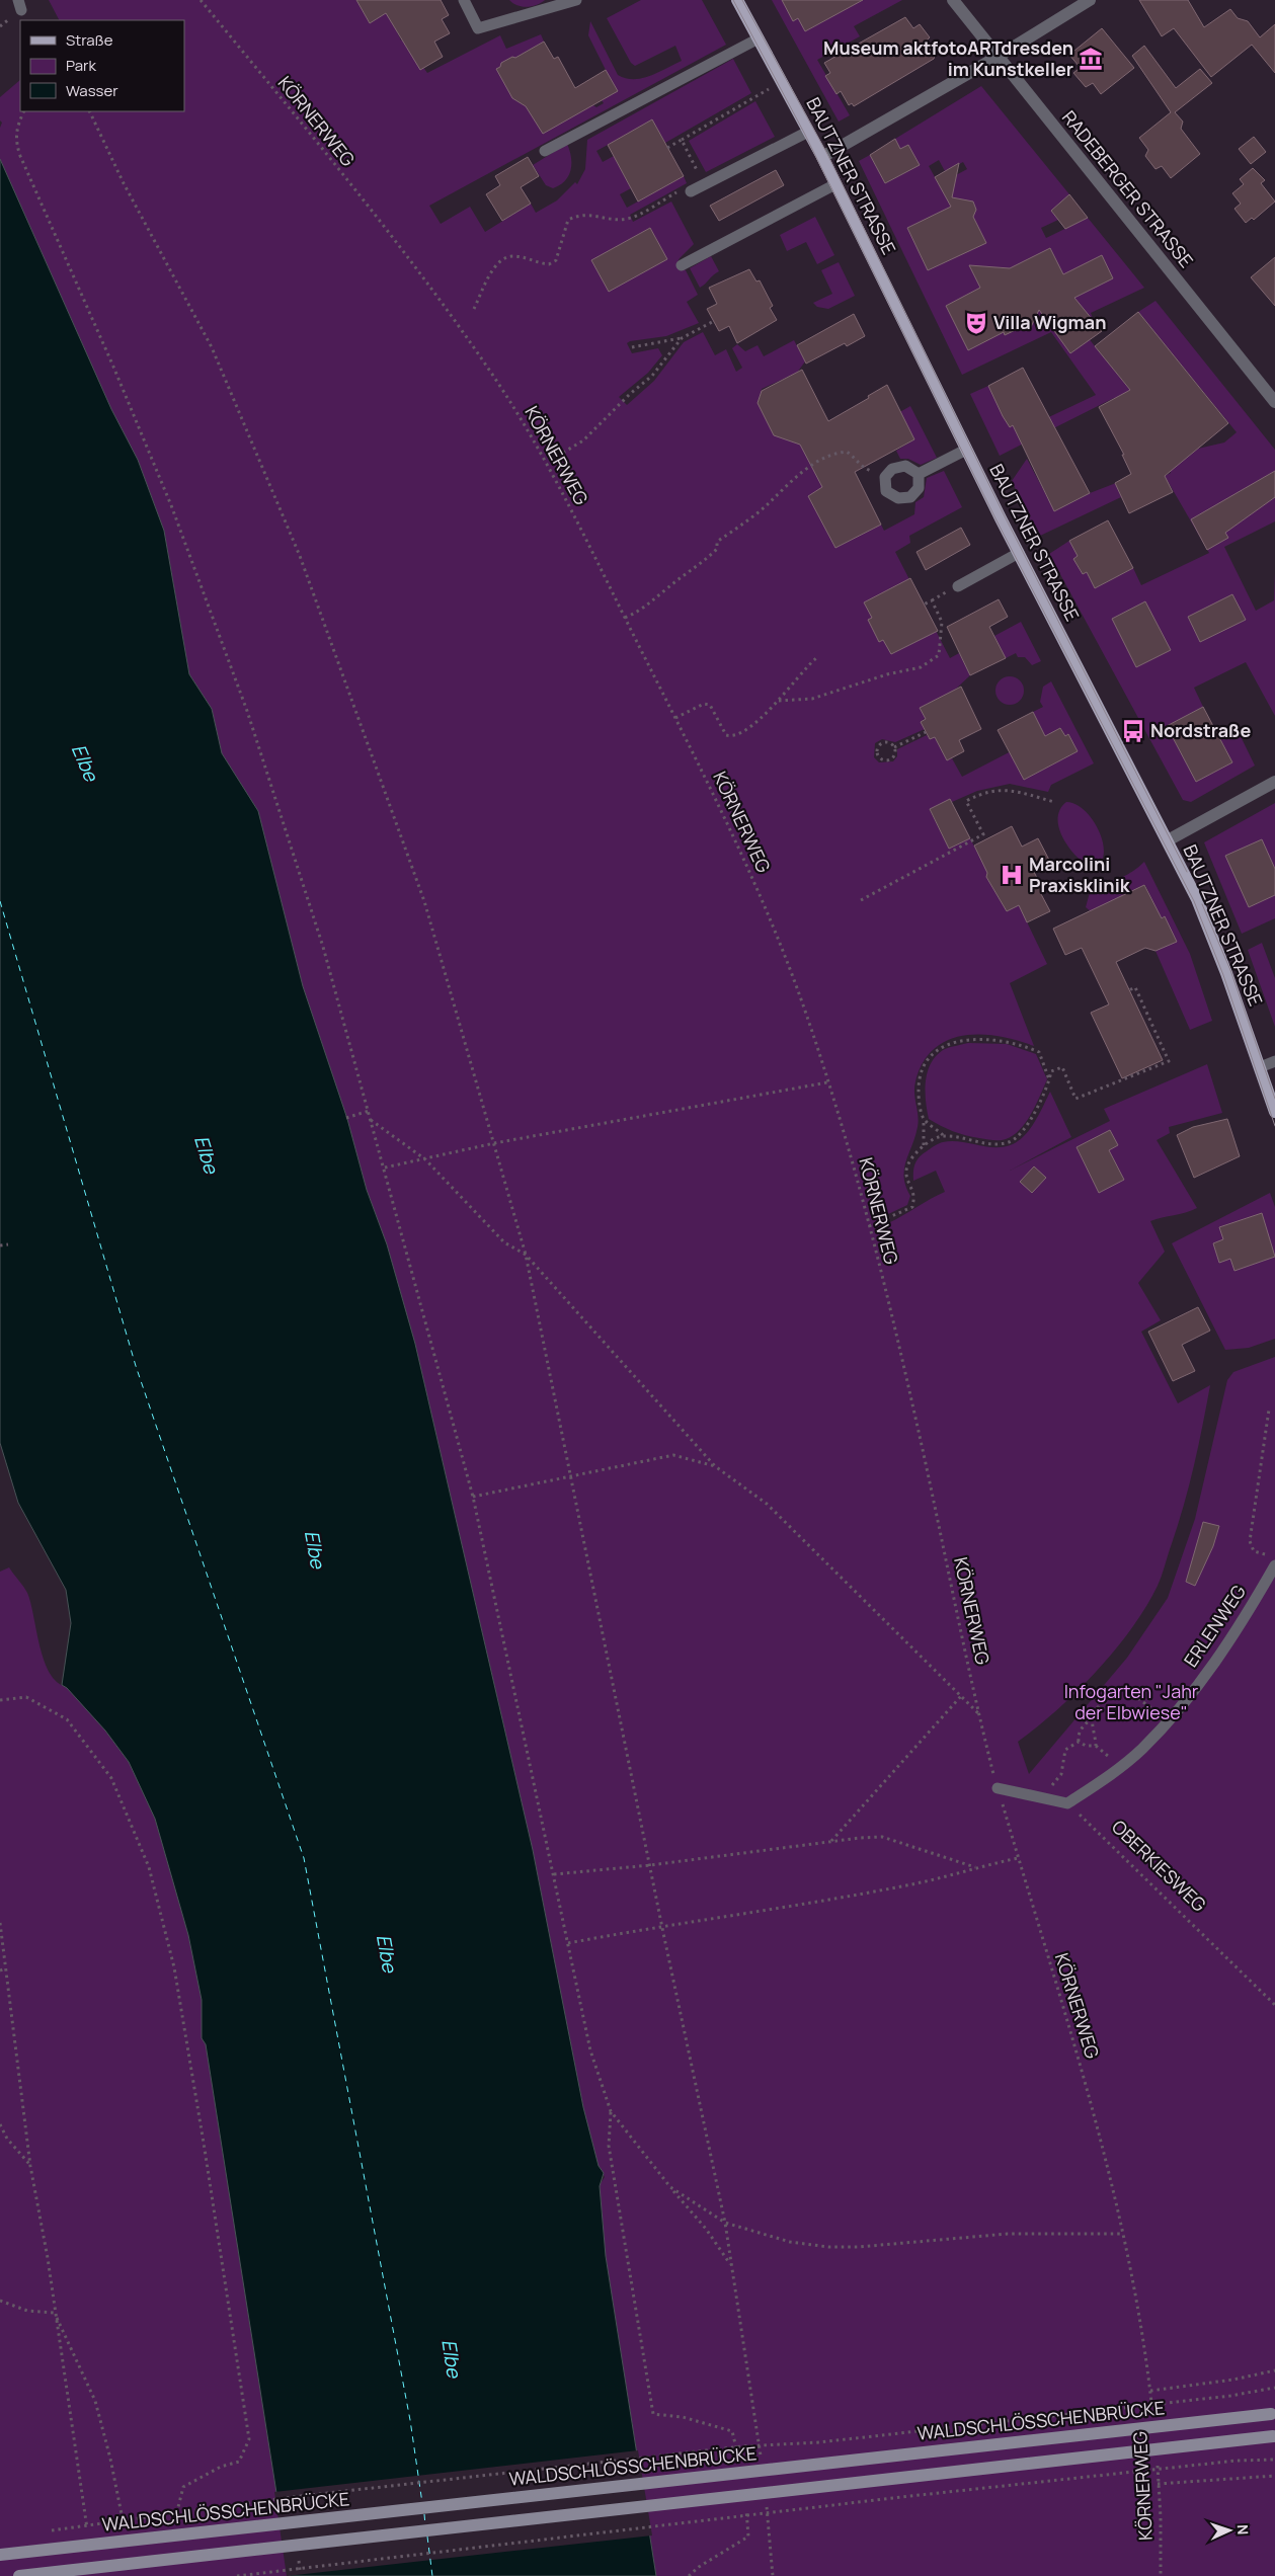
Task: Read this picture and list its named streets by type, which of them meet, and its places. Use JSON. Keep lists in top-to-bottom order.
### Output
{
  "streets": {
    "main road": ["BAUTZNER STRASSE", "WALDSCHLÖSSCHENBRÜCKE"],
    "street": ["RADEBERGER STRASSE"],
    "lane": ["ERLENWEG"],
    "path": ["KÖRNERWEG", "OBERKIESWEG"]
  },
  "crossings": [
    ["ERLENWEG", "OBERKIESWEG"]
  ],
  "water": ["Elbe"],
  "parks": ["Infogarten \"Jahr der Elbwiese\""],
  "places": {
    "museum": ["Museum aktfotoARTdresden im Kunstkeller"],
    "theatre": ["Villa Wigman"],
    "bus stop": ["Nordstraße"],
    "hospital": ["Marcolini Praxisklinik"]
  },
  "legend": ["Straße", "Park", "Wasser"],
  "north": "right"
}
